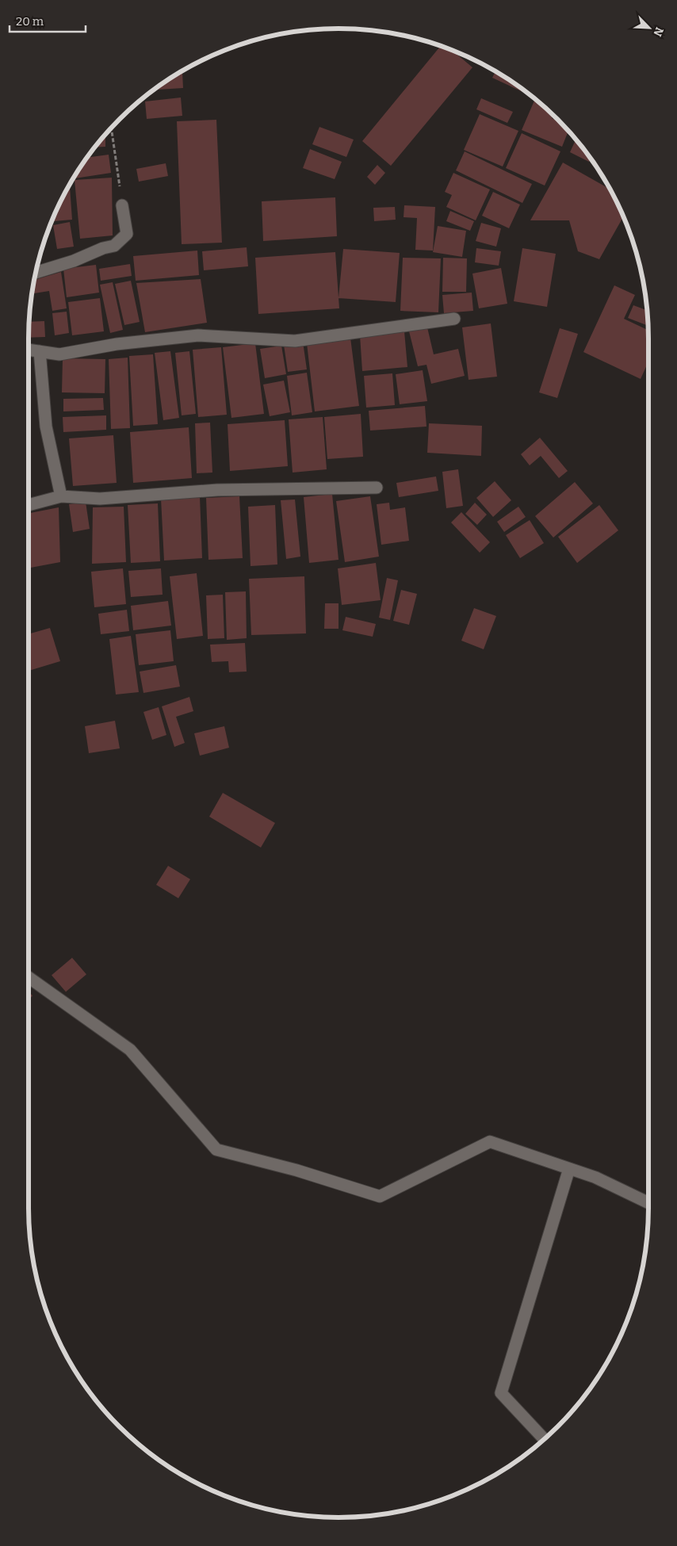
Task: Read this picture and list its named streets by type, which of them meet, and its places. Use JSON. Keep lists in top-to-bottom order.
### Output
{
  "scale_bar": "20 m",
  "north": "bottom right"
}
